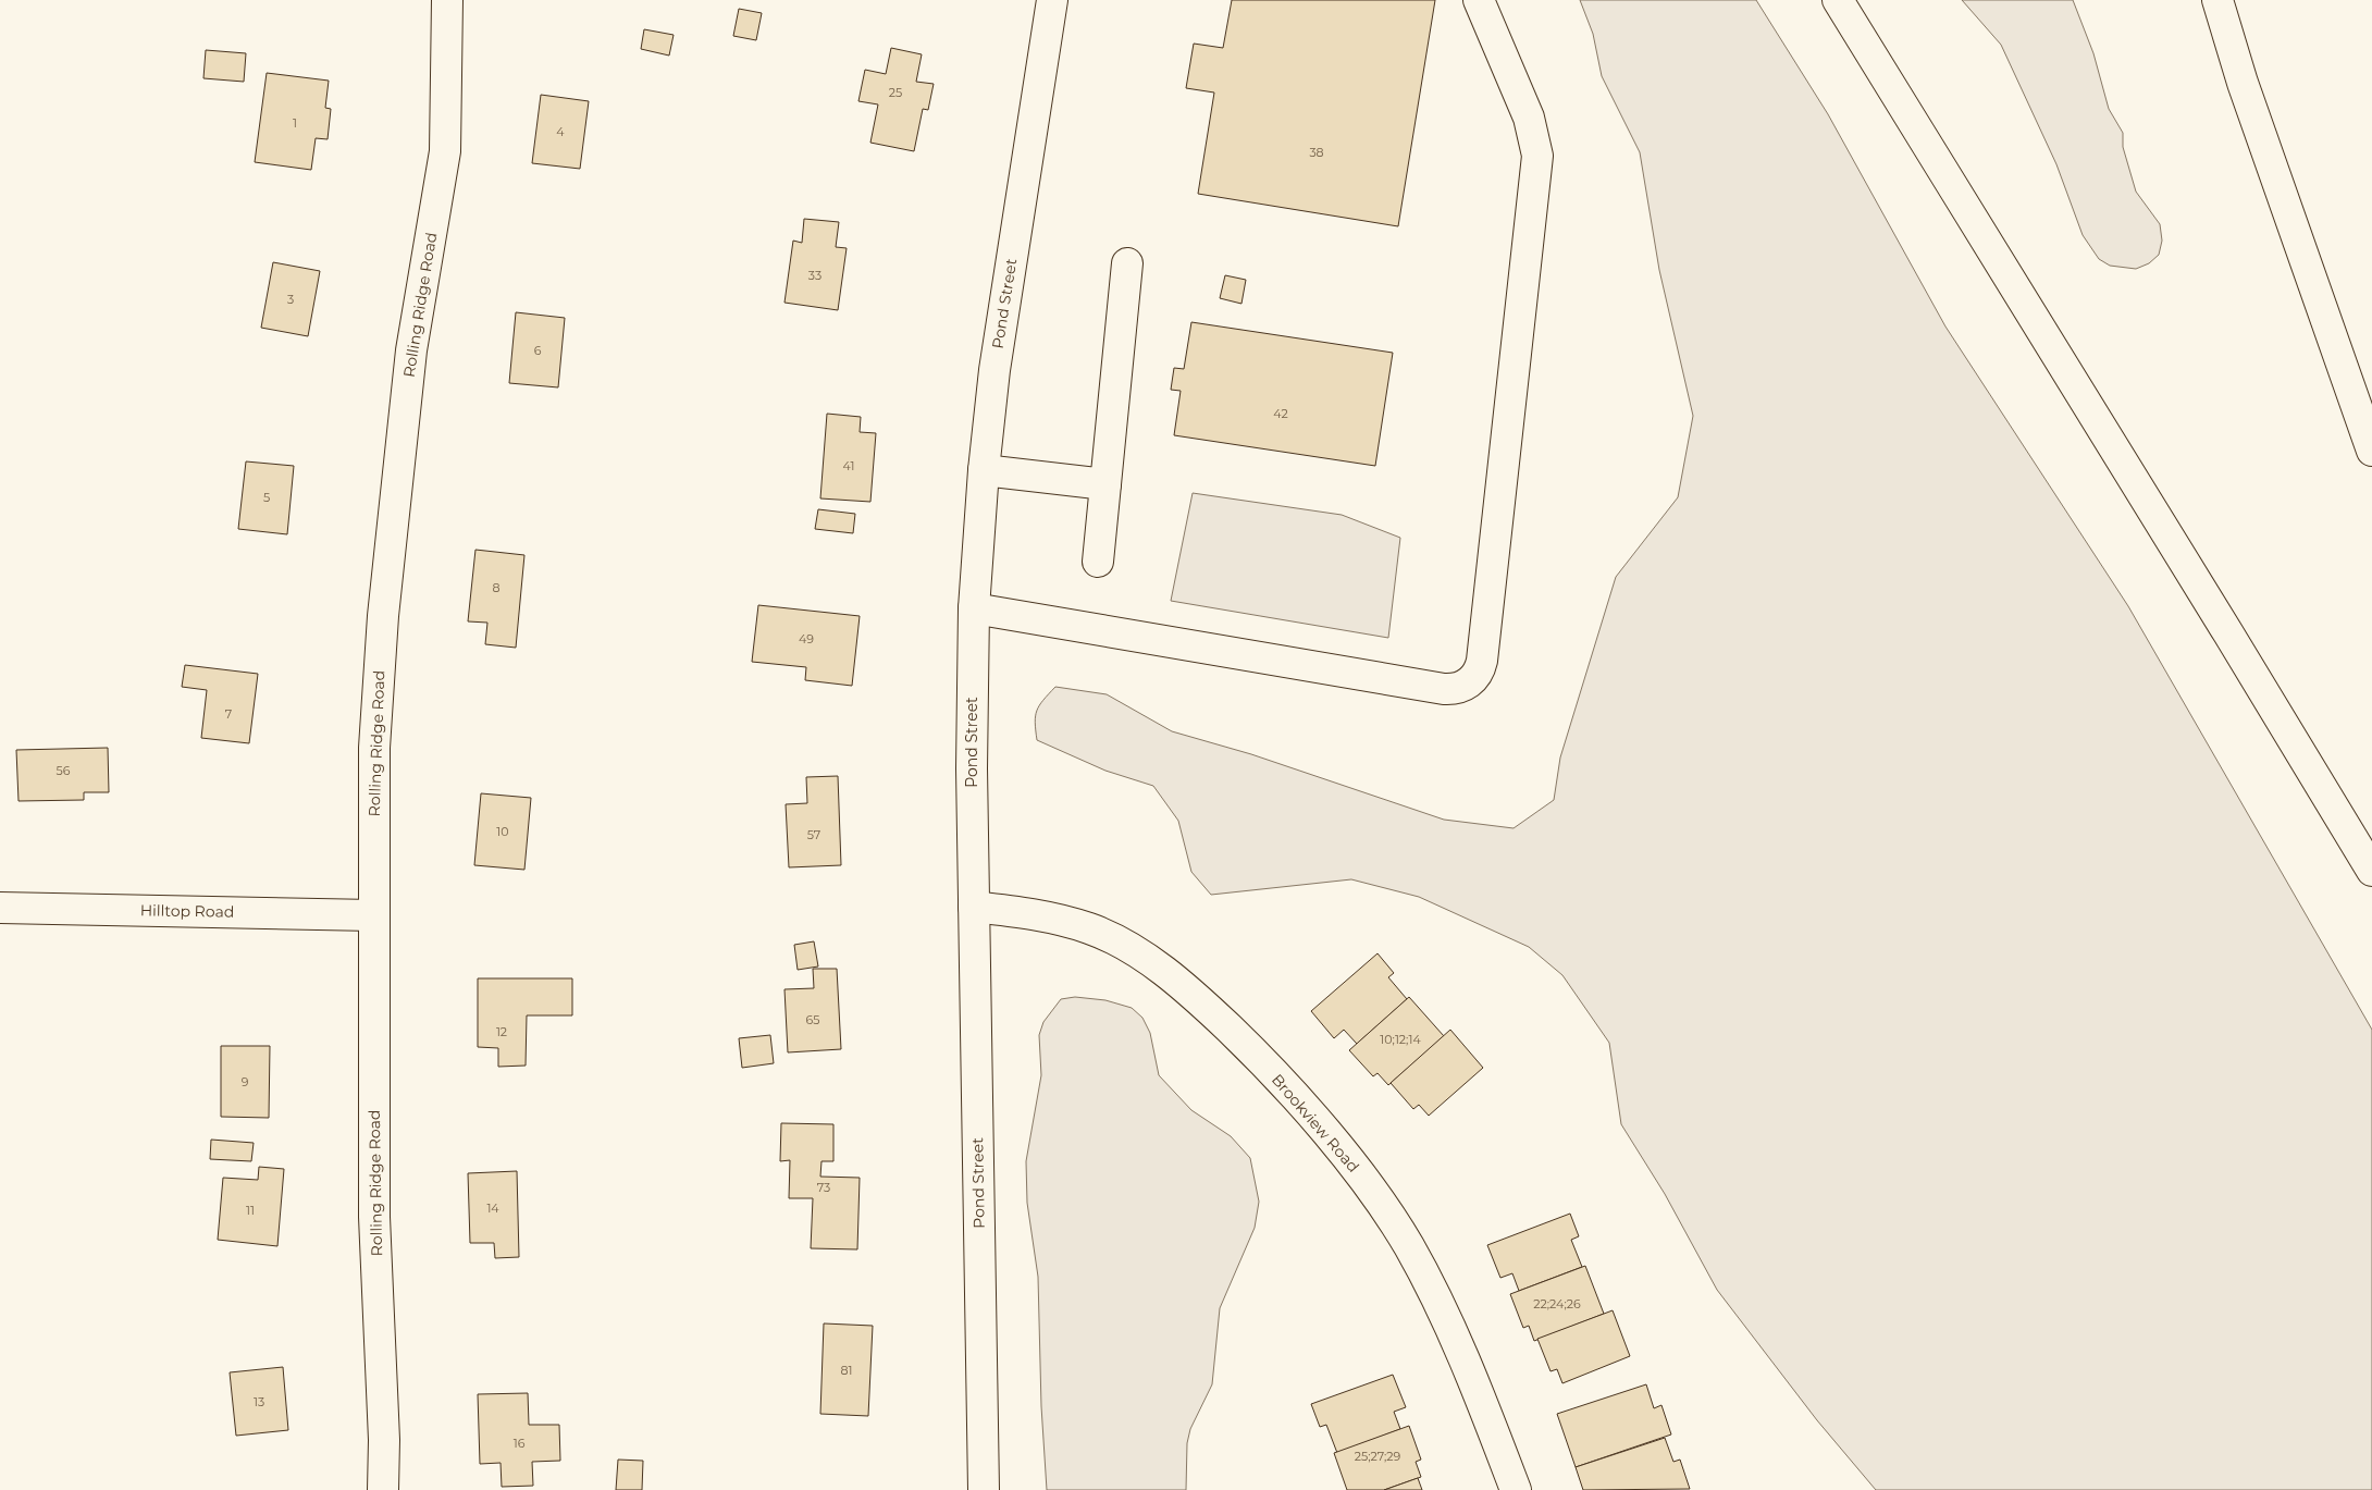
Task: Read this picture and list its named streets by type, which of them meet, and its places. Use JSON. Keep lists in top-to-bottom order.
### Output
{
  "streets": {
    "main road": [
      "Pond Street",
      "Rolling Ridge Road",
      "Hilltop Road",
      "Brookview Road"
    ]
  },
  "crossings": [
    ["Pond Street", "Brookview Road"],
    ["Rolling Ridge Road", "Hilltop Road"]
  ],
  "house_numbers": [
    "25",
    "1",
    "4",
    "38",
    "33",
    "3",
    "6",
    "42",
    "41",
    "5",
    "8",
    "49",
    "7",
    "56",
    "10",
    "57",
    "65",
    "12",
    "10;12;14",
    "9",
    "73",
    "14",
    "11",
    "22;24;26",
    "81",
    "13",
    "16",
    "25;27;29"
  ]
}
